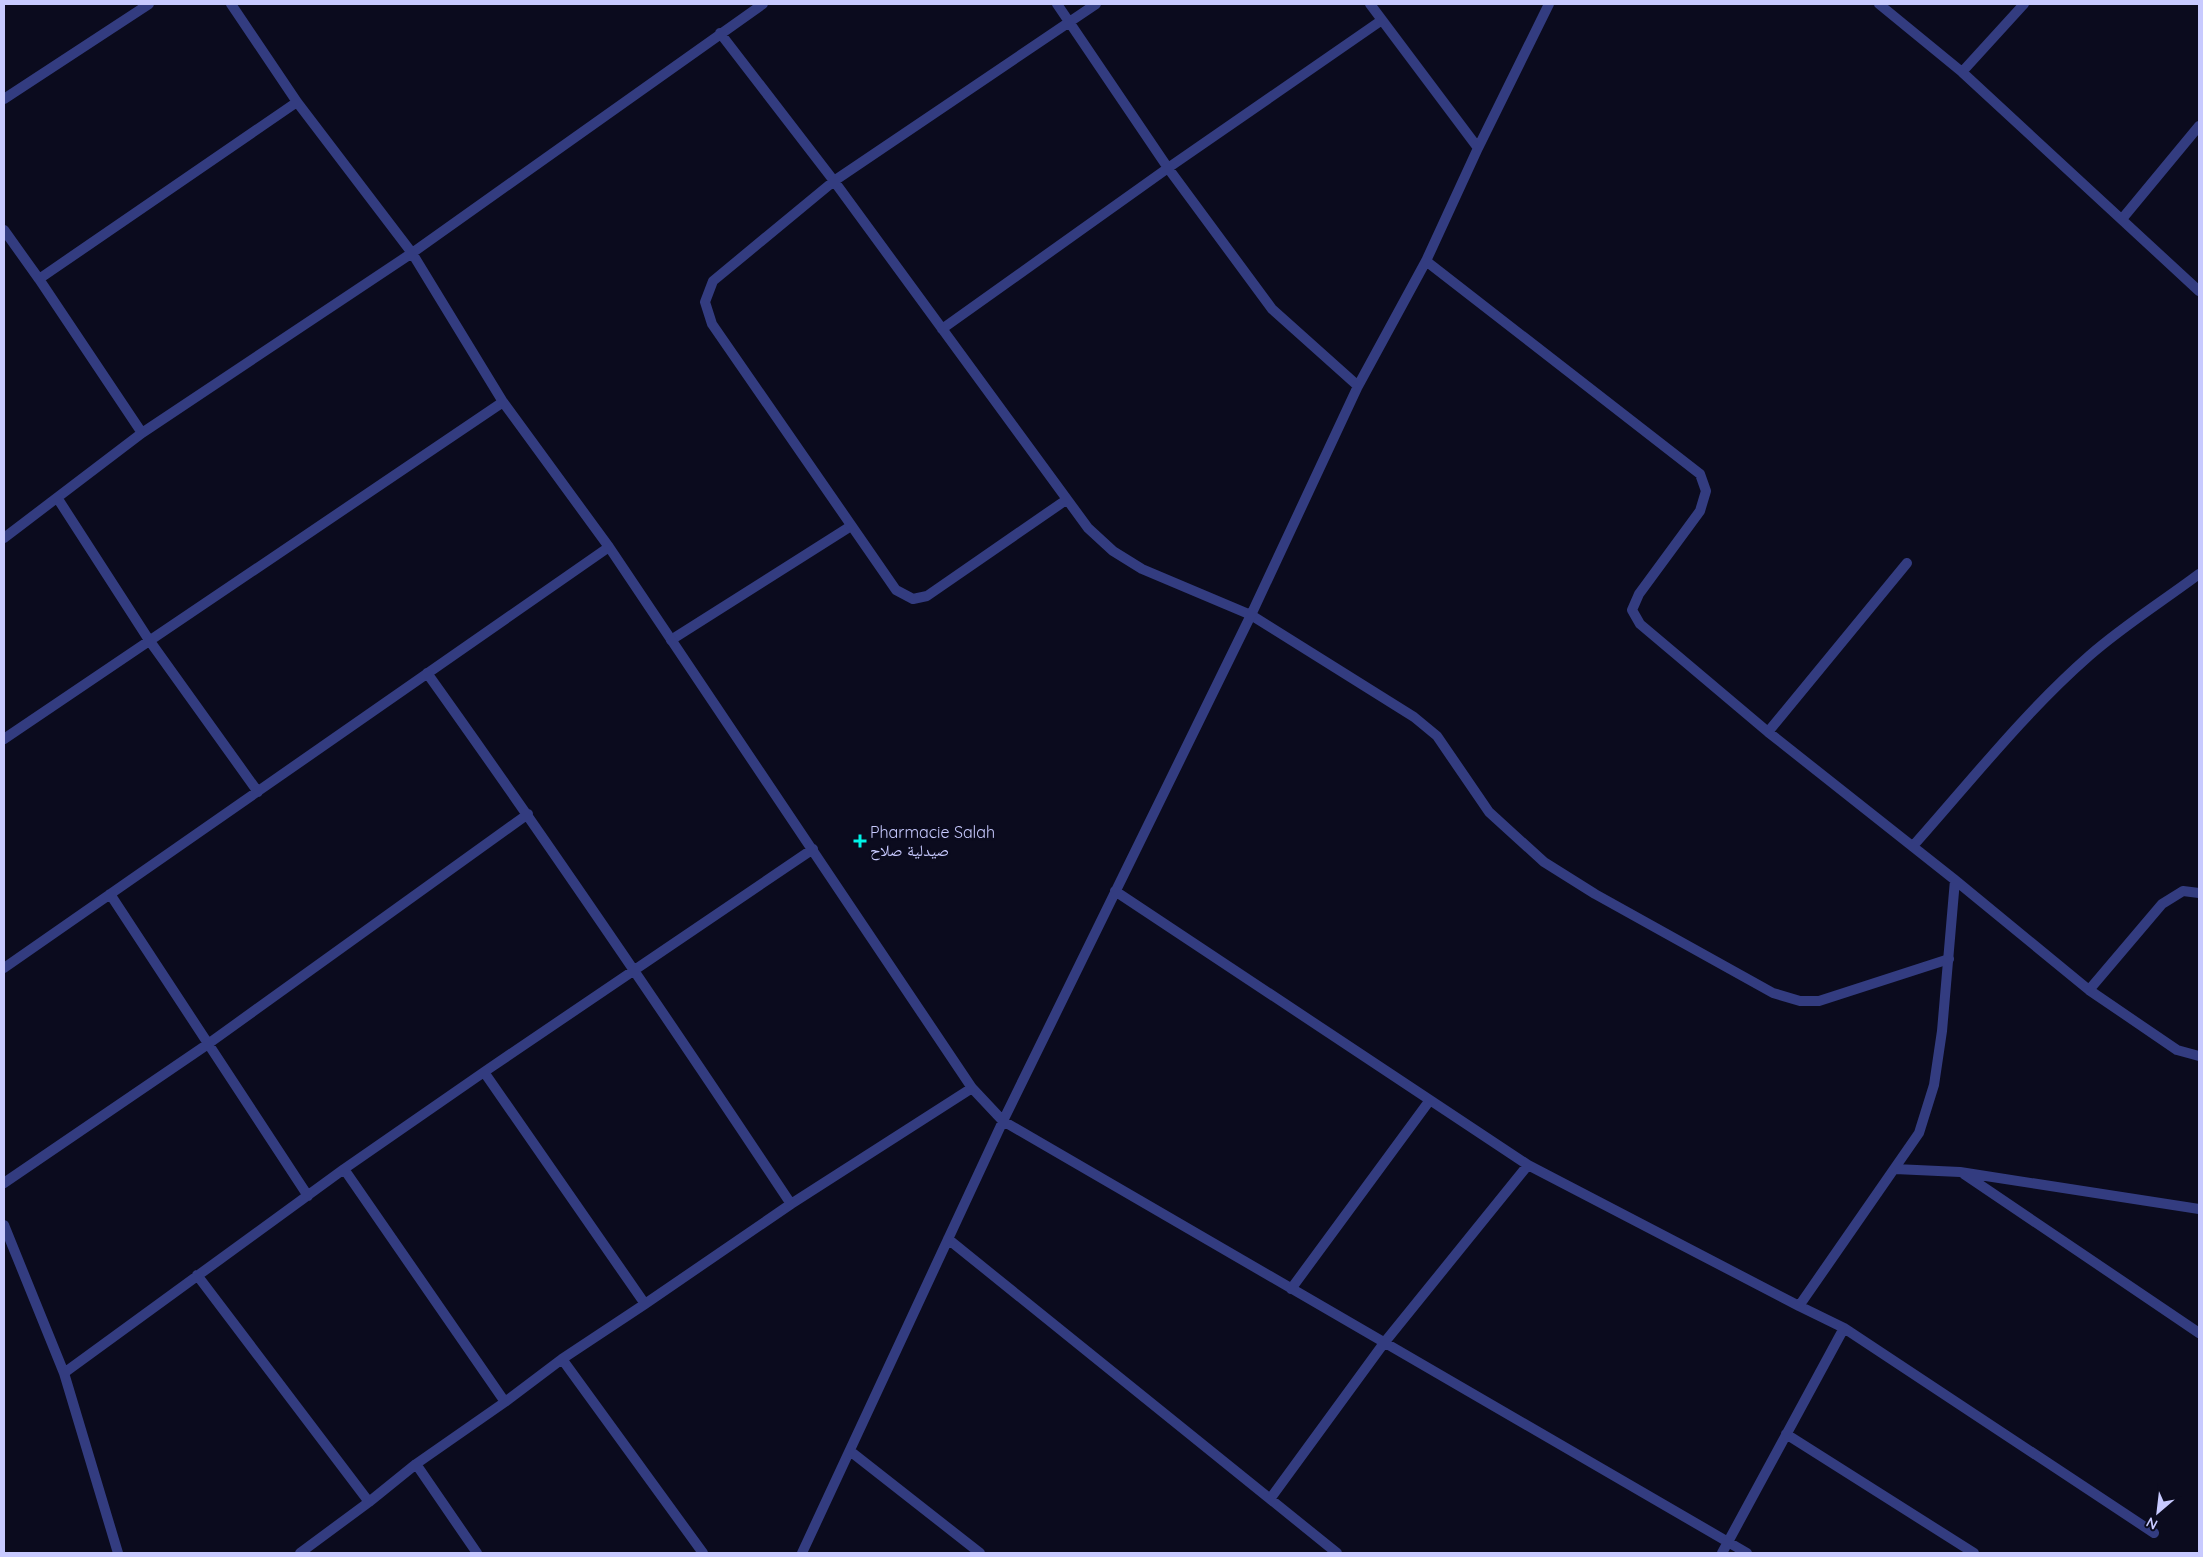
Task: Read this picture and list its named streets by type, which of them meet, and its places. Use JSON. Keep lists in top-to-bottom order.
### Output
{
  "places": {
    "health": ["Pharmacie Salah صيدلية صلاح"]
  },
  "north": "bottom left"
}
